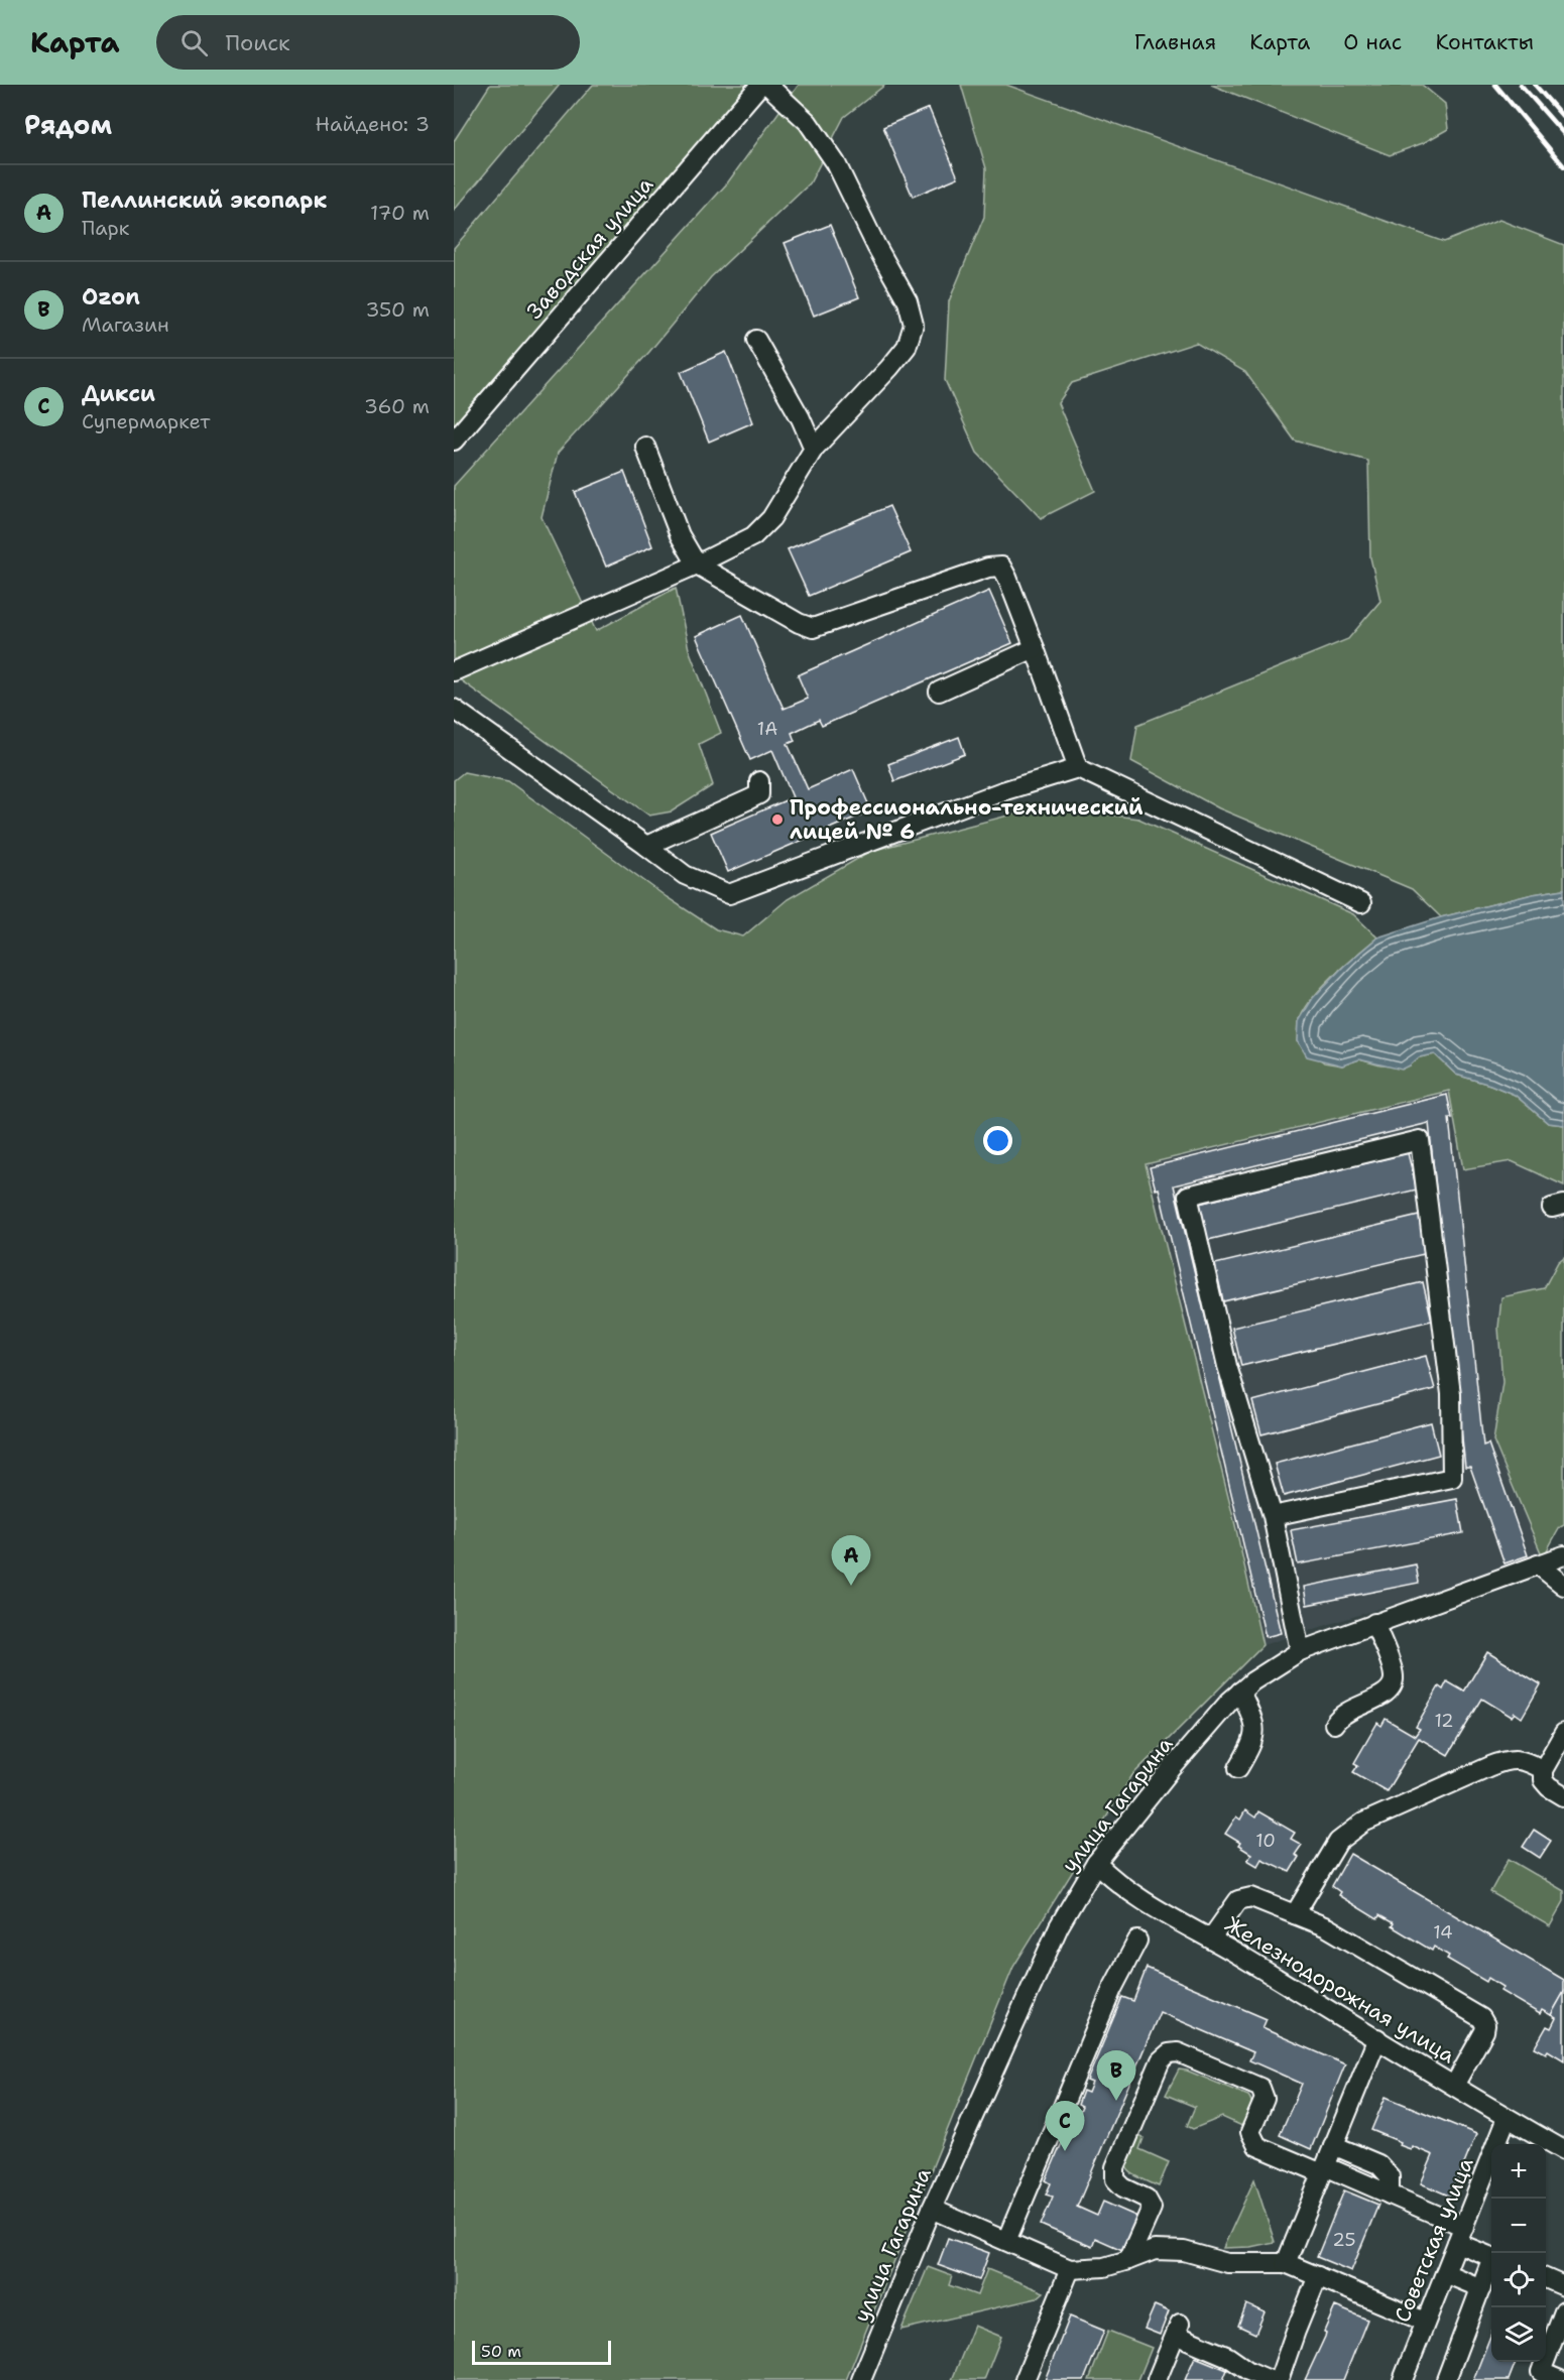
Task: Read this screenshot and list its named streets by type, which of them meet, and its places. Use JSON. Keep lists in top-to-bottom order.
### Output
{
  "streets": {
    "street": [
      "Заводская улица",
      "улица Гагарина",
      "Железнодорожная улица",
      "Советская улица"
    ]
  },
  "crossings": [
    ["улица Гагарина", "Железнодорожная улица"],
    ["Железнодорожная улица", "Советская улица"]
  ],
  "places": ["Профессионально-технический лицей № 6"],
  "house_numbers": [
    "1А",
    "12",
    "10",
    "14",
    "25"
  ],
  "scale_bar": "50 m",
  "page": {
    "header": "Карта",
    "search": "Поиск",
    "nav": [
      "Главная",
      "Карта",
      "О нас",
      "Контакты"
    ],
    "heading": ["Рядом", "Найдено: 3"],
    "list": [
      {
        "mark": "A",
        "name": "Пеллинский экопарк",
        "note": "Парк",
        "value": "170 m"
      },
      {
        "mark": "B",
        "name": "Ozon",
        "note": "Магазин",
        "value": "350 m"
      },
      {
        "mark": "C",
        "name": "Дикси",
        "note": "Супермаркет",
        "value": "360 m"
      }
    ],
    "pins": ["A", "B", "C"],
    "map_buttons": ["+", "−"],
    "scale": "50 m"
  }
}
